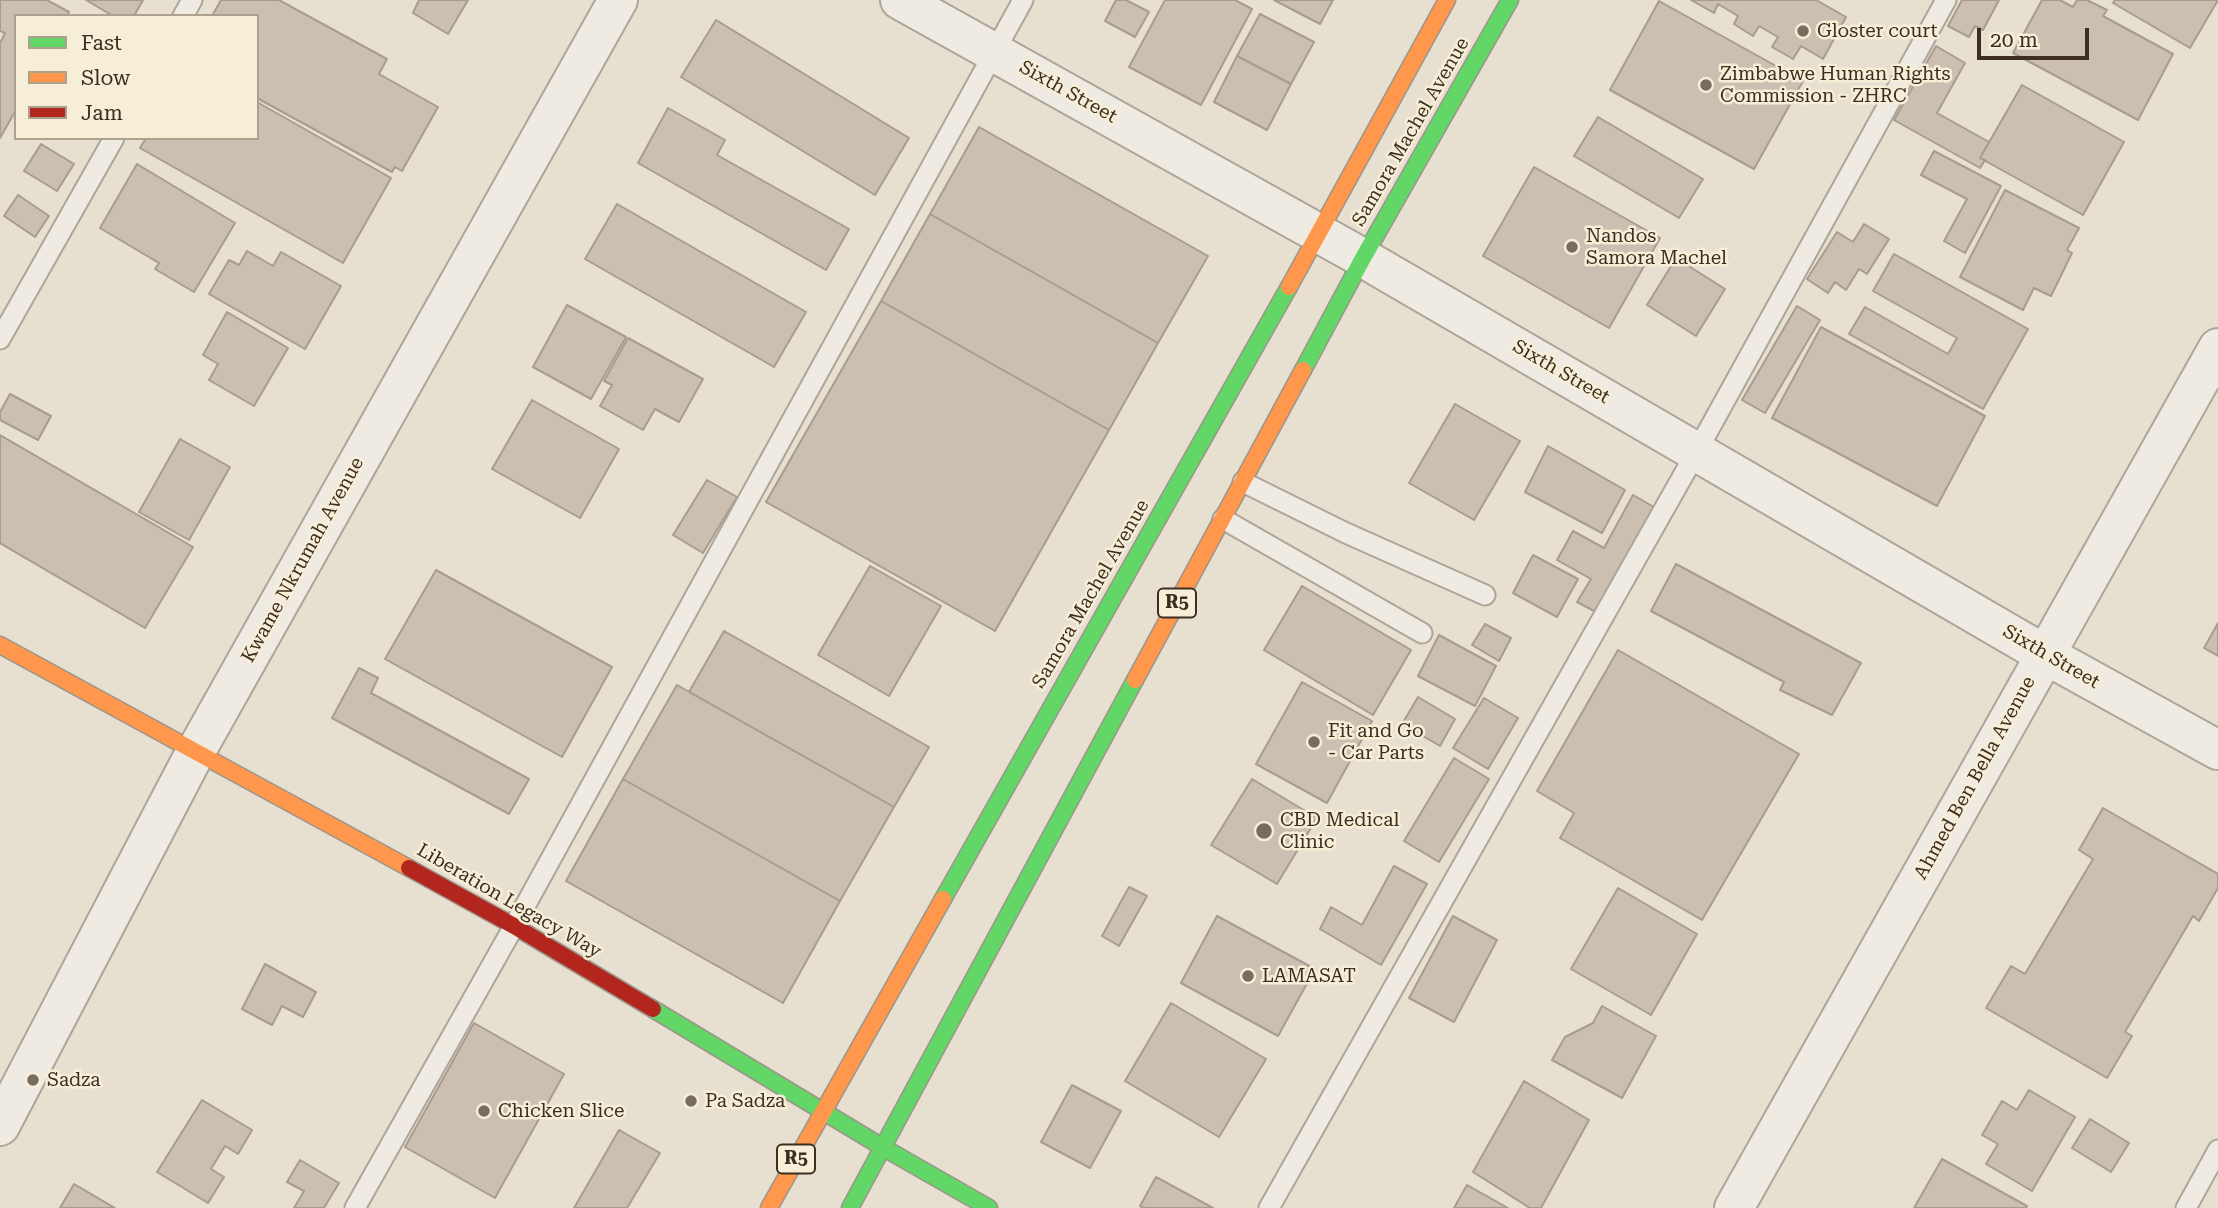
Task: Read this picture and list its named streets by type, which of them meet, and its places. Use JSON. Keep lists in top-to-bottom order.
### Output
{
  "streets": {
    "main road": ["Samora Machel Avenue", "R5", "Liberation Legacy Way"],
    "street": ["Sixth Street", "Kwame Nkrumah Avenue", "Ahmed Ben Bella Avenue"]
  },
  "crossings": [
    ["Sixth Street", "Samora Machel Avenue"],
    ["Sixth Street", "Ahmed Ben Bella Avenue"],
    ["Samora Machel Avenue", "Liberation Legacy Way"],
    ["Kwame Nkrumah Avenue", "Liberation Legacy Way"]
  ],
  "places": [
    "Gloster court",
    "Zimbabwe Human Rights Commission - ZHRC",
    "Nandos Samora Machel",
    "Fit and Go - Car Parts",
    "CBD Medical Clinic",
    "LAMASAT",
    "Sadza",
    "Pa Sadza",
    "Chicken Slice"
  ],
  "legend": ["Fast", "Slow", "Jam"],
  "scale_bar": "20 m"
}
